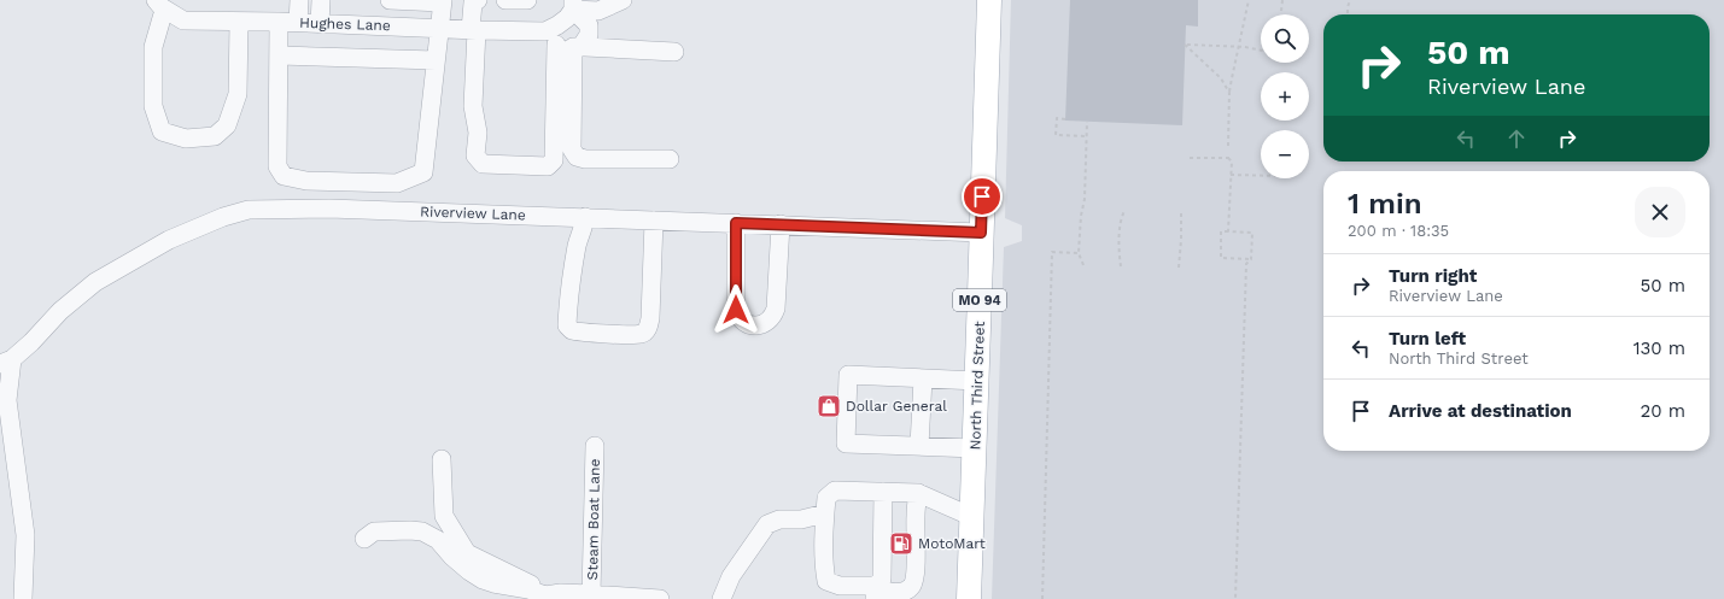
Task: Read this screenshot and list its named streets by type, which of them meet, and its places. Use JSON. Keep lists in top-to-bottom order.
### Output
{
  "streets": {
    "main road": ["MO 94", "North Third Street"],
    "street": ["Hughes Lane", "Riverview Lane", "Steam Boat Lane"]
  },
  "crossings": [
    ["Riverview Lane", "North Third Street"]
  ],
  "places": {
    "shop": ["Dollar General"],
    "fuel station": ["MotoMart"]
  },
  "page": {
    "map_buttons": ["+", "−"],
    "turn": ["50 m", "Riverview Lane"],
    "heading": ["1 min", "200 m · 18:35"],
    "list": [
      {
        "name": "Turn right",
        "note": "Riverview Lane",
        "value": "50 m"
      },
      {
        "name": "Turn left",
        "note": "North Third Street",
        "value": "130 m"
      },
      {
        "name": "Arrive at destination",
        "value": "20 m"
      }
    ]
  }
}
